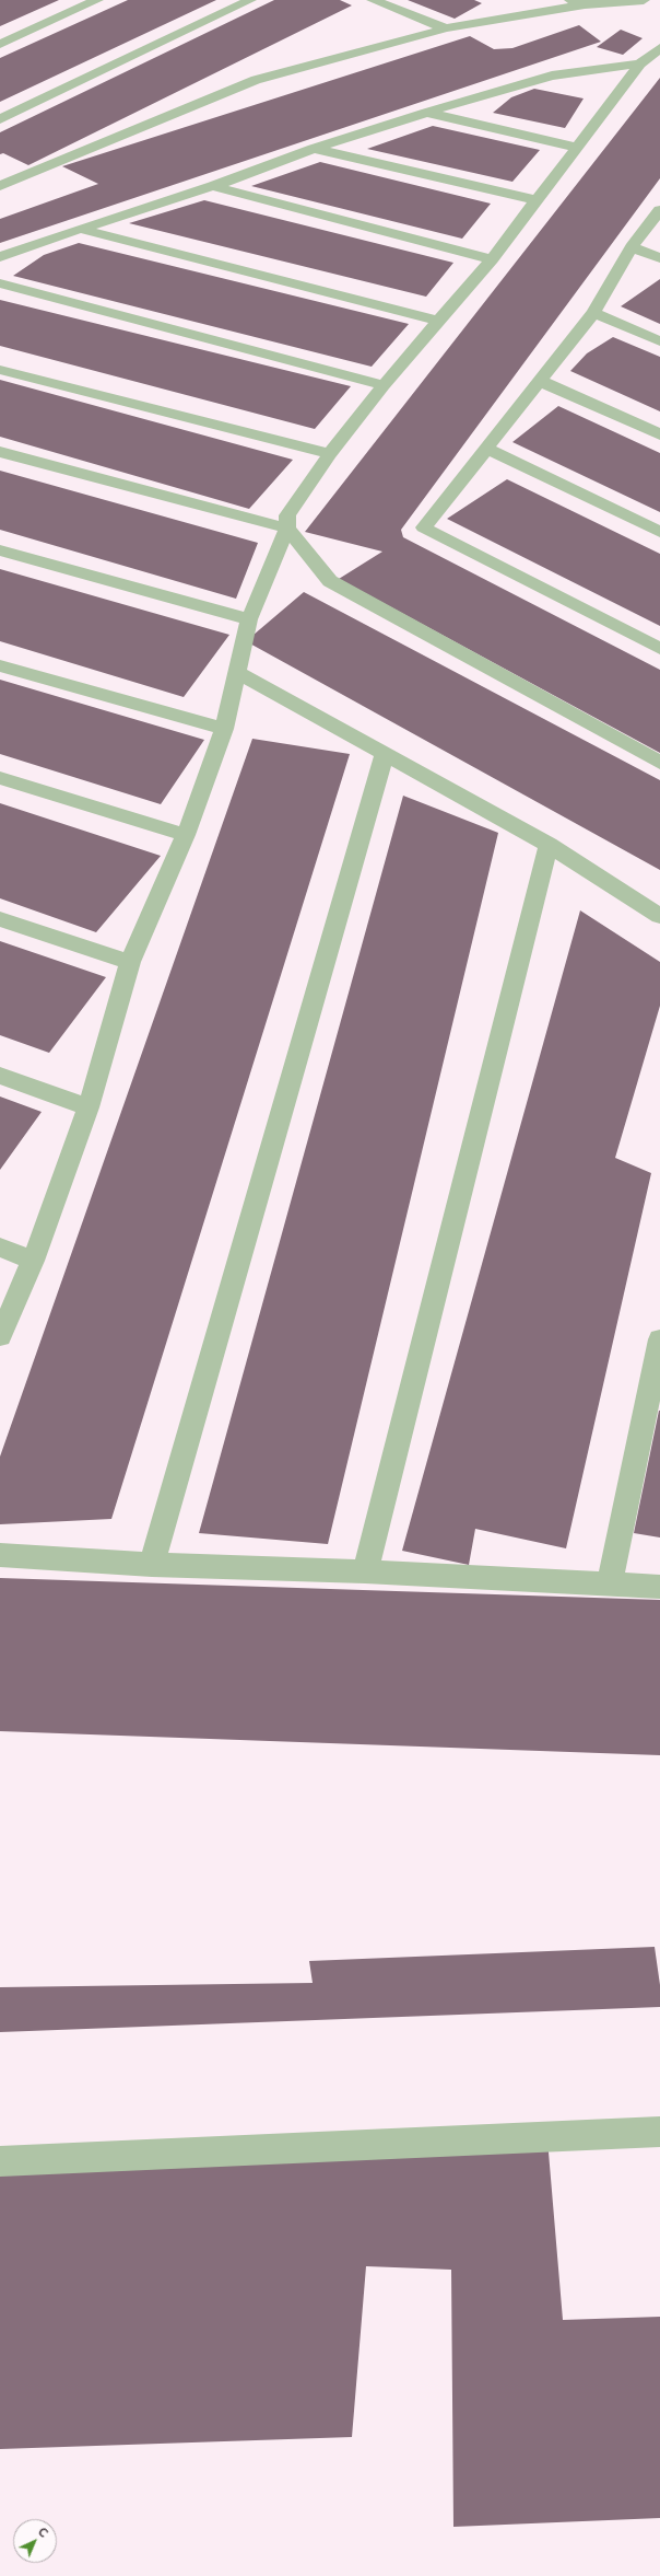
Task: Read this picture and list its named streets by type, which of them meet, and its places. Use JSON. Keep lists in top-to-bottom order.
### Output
{
  "north": "top right"
}
